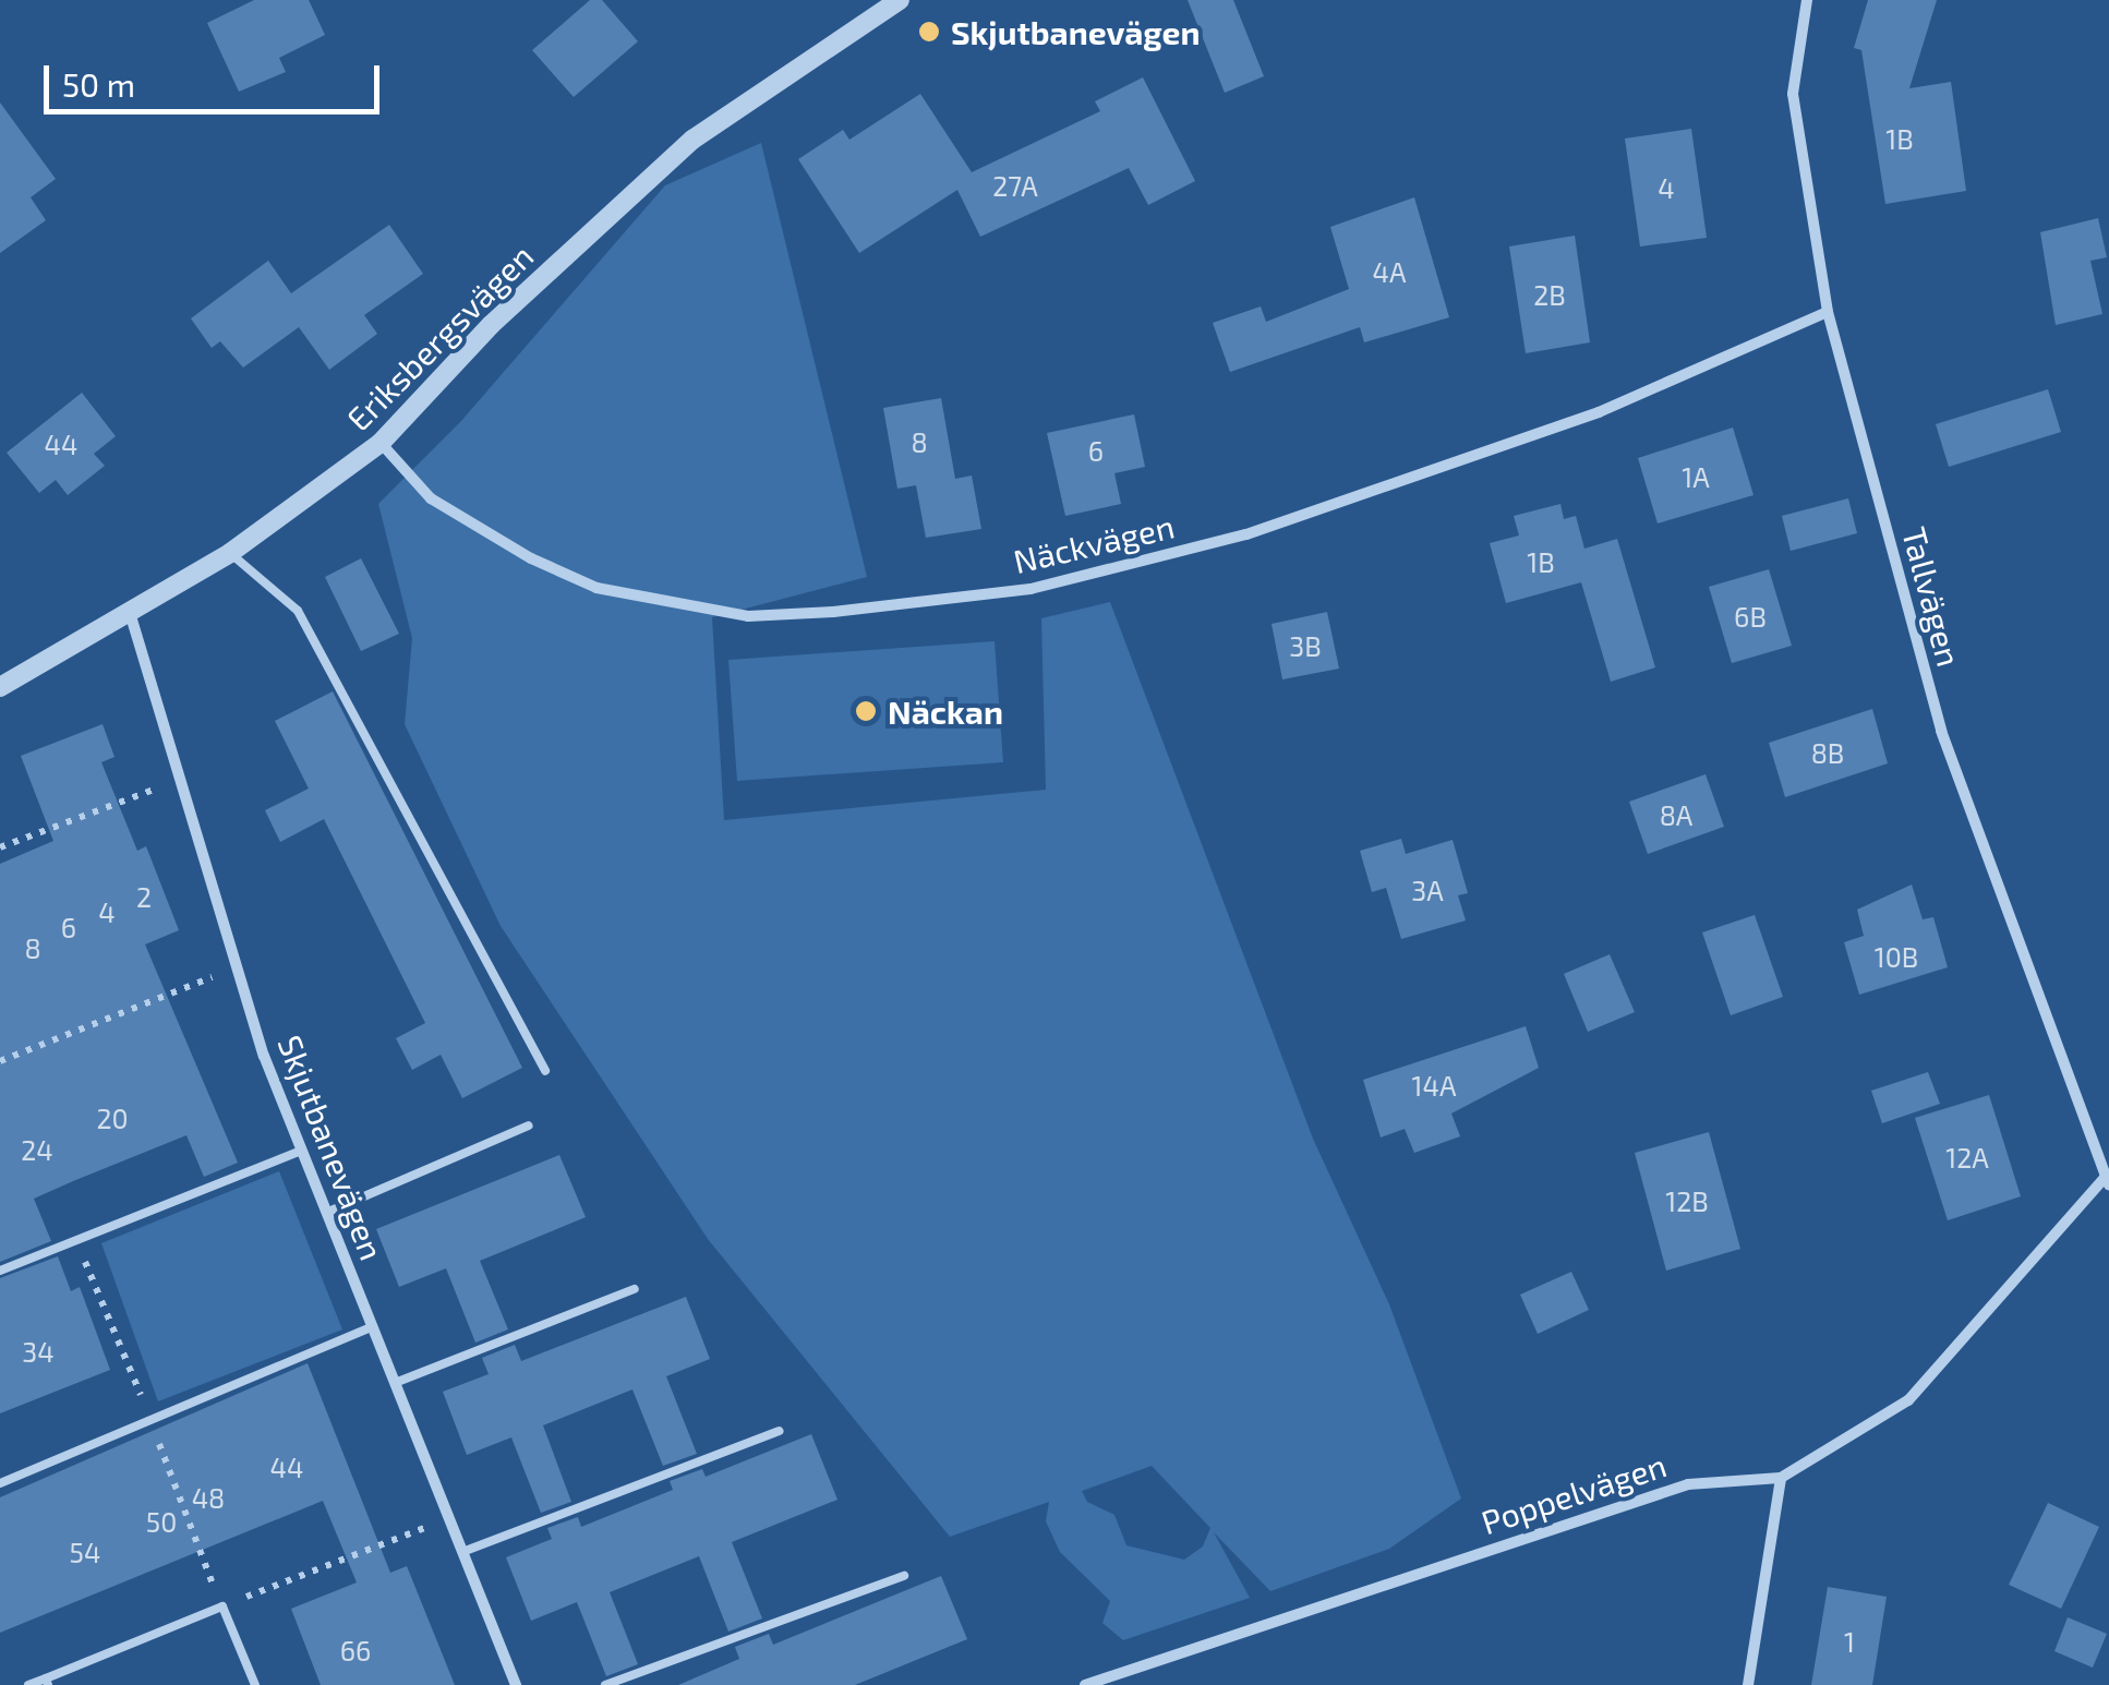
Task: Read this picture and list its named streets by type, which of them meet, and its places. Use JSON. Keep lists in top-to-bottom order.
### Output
{
  "streets": {
    "street": [
      "Eriksbergsvägen",
      "Näckvägen",
      "Tallvägen",
      "Skjutbanevägen",
      "Poppelvägen"
    ]
  },
  "crossings": [
    ["Eriksbergsvägen", "Näckvägen"],
    ["Eriksbergsvägen", "Skjutbanevägen"],
    ["Näckvägen", "Tallvägen"],
    ["Tallvägen", "Poppelvägen"]
  ],
  "places": ["Skjutbanevägen", "Näckan"],
  "house_numbers": [
    "1B",
    "27A",
    "4",
    "4A",
    "2B",
    "8",
    "44",
    "6",
    "1A",
    "1B",
    "6B",
    "3B",
    "8B",
    "8A",
    "3A",
    "2",
    "4",
    "6",
    "8",
    "10B",
    "14A",
    "20",
    "24",
    "12A",
    "12B",
    "34",
    "44",
    "48",
    "50",
    "54",
    "1",
    "66"
  ],
  "scale_bar": "50 m"
}
